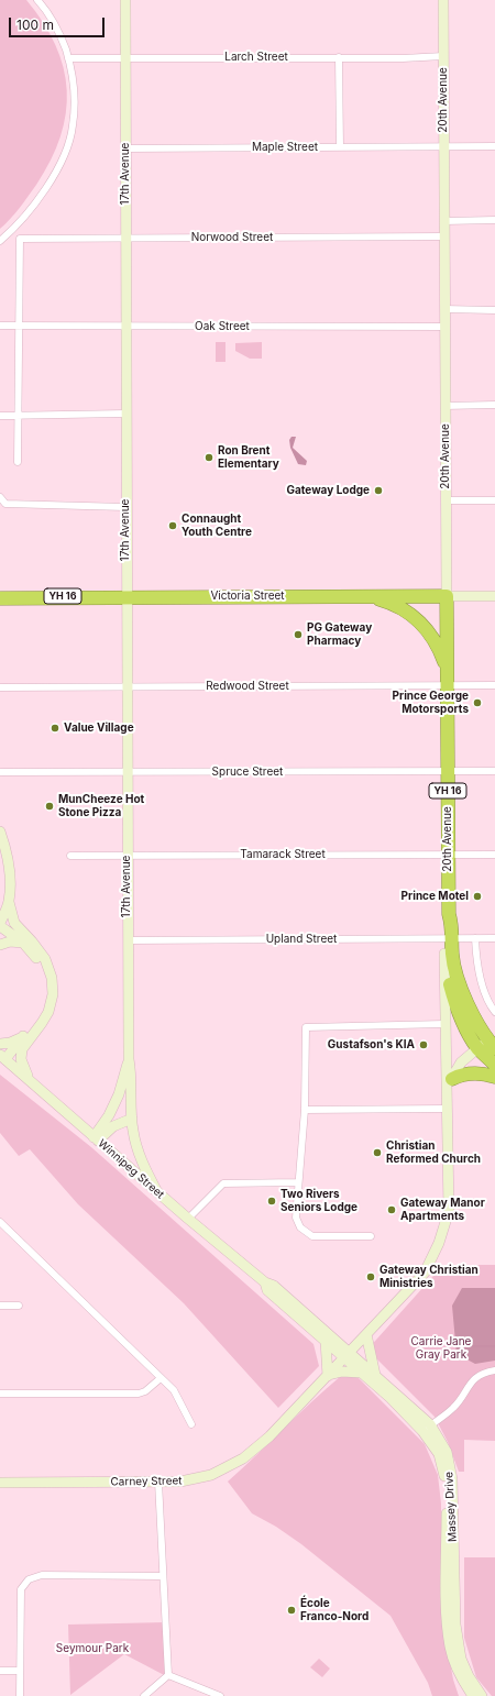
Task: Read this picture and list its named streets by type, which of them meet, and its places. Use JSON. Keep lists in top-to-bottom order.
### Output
{
  "streets": {
    "highway": ["20th Avenue", "YH 16", "Victoria Street"],
    "street": [
      "Larch Street",
      "Maple Street",
      "17th Avenue",
      "Norwood Street",
      "Oak Street",
      "Redwood Street",
      "Spruce Street",
      "Tamarack Street",
      "Upland Street",
      "Winnipeg Street",
      "Carney Street",
      "Massey Drive"
    ]
  },
  "crossings": [
    ["Larch Street", "20th Avenue"],
    ["Larch Street", "17th Avenue"],
    ["20th Avenue", "Maple Street"],
    ["20th Avenue", "Norwood Street"],
    ["20th Avenue", "Oak Street"],
    ["20th Avenue", "YH 16"],
    ["20th Avenue", "Victoria Street"],
    ["20th Avenue", "Redwood Street"],
    ["20th Avenue", "Spruce Street"],
    ["20th Avenue", "Tamarack Street"],
    ["20th Avenue", "Upland Street"],
    ["20th Avenue", "Winnipeg Street"],
    ["20th Avenue", "Carney Street"],
    ["20th Avenue", "Massey Drive"],
    ["Maple Street", "17th Avenue"],
    ["17th Avenue", "Norwood Street"],
    ["17th Avenue", "Oak Street"],
    ["17th Avenue", "Victoria Street"],
    ["17th Avenue", "Redwood Street"],
    ["17th Avenue", "Spruce Street"],
    ["17th Avenue", "Tamarack Street"],
    ["17th Avenue", "Upland Street"],
    ["17th Avenue", "Winnipeg Street"],
    ["YH 16", "Upland Street"],
    ["Winnipeg Street", "Carney Street"],
    ["Winnipeg Street", "Massey Drive"],
    ["Carney Street", "Massey Drive"]
  ],
  "parks": ["Carrie Jane Gray Park", "Seymour Park"],
  "places": [
    "Ron Brent Elementary",
    "Gateway Lodge",
    "Connaught Youth Centre",
    "PG Gateway Pharmacy",
    "Prince George Motorsports",
    "Value Village",
    "MunCheeze Hot Stone Pizza",
    "Prince Motel",
    "Gustafson's KIA",
    "Christian Reformed Church",
    "Two Rivers Seniors Lodge",
    "Gateway Manor Apartments",
    "Gateway Christian Ministries",
    "École Franco-Nord"
  ],
  "scale_bar": "100 m"
}
